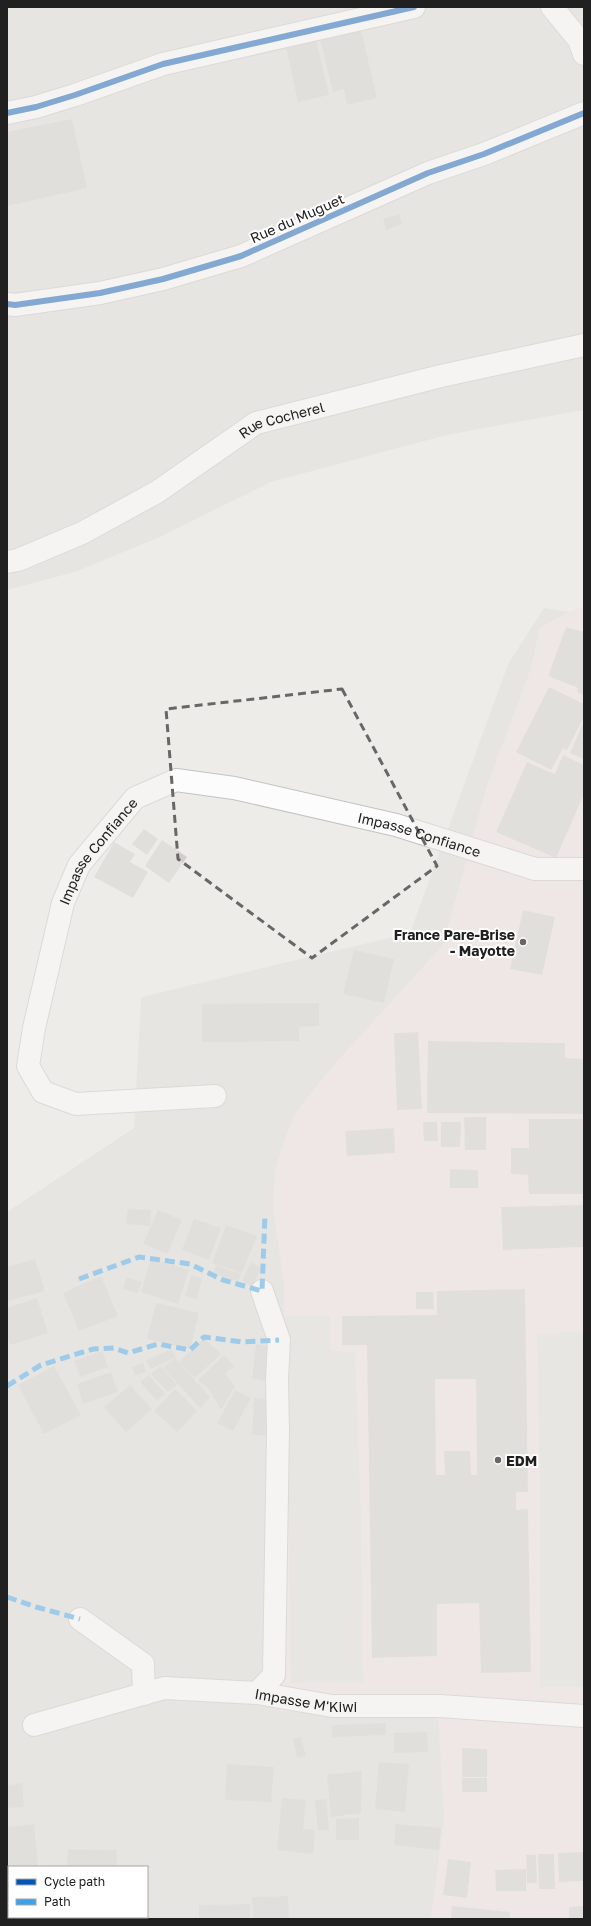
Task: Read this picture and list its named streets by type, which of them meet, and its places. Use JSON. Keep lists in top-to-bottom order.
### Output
{
  "streets": {
    "street": [
      "Rue du Muguet",
      "Rue Cocherel",
      "Impasse Confiance",
      "Impasse M'Kiwi"
    ]
  },
  "places": ["France Pare-Brise - Mayotte", "EDM"],
  "legend": ["Cycle path", "Path"]
}
